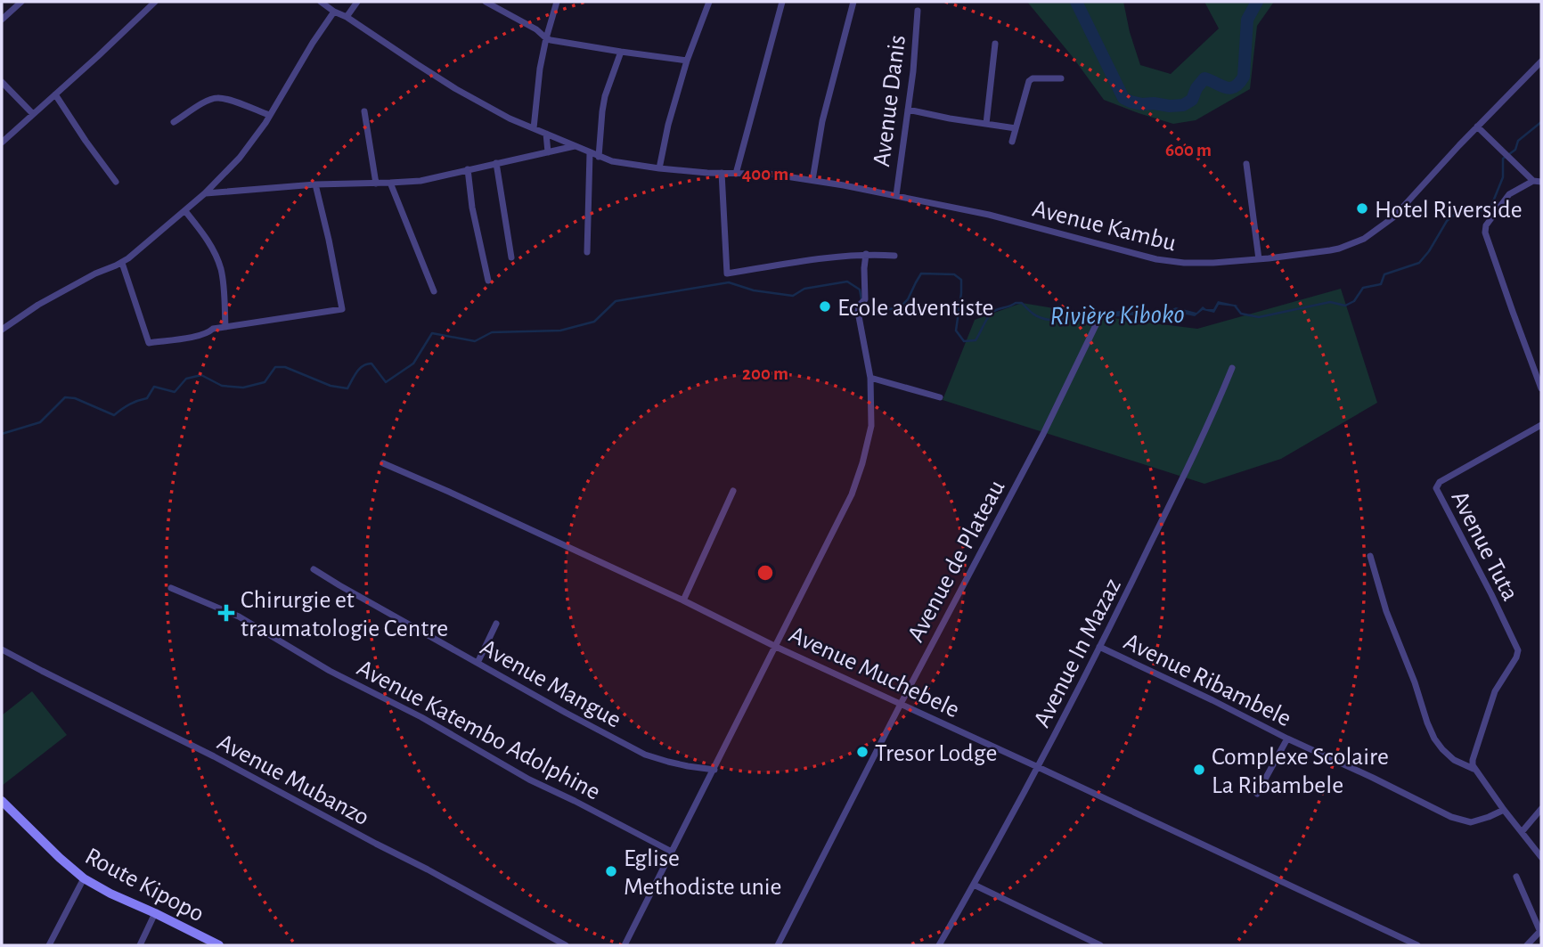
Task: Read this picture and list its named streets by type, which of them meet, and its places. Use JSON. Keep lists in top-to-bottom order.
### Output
{
  "streets": {
    "main road": ["Route Kipopo"],
    "street": [
      "Avenue Danis",
      "Avenue Kambu",
      "Avenue Tuta",
      "Avenue de Plateau",
      "Avenue In Mazaz",
      "Avenue Muchebele",
      "Avenue Ribambele",
      "Avenue Mangue",
      "Avenue Katembo Adolphine",
      "Avenue Mubanzo"
    ]
  },
  "crossings": [
    ["Avenue Danis", "Avenue Kambu"],
    ["Avenue de Plateau", "Avenue Muchebele"],
    ["Avenue In Mazaz", "Avenue Muchebele"],
    ["Avenue In Mazaz", "Avenue Ribambele"]
  ],
  "water": ["Rivière Kiboko"],
  "places": {
    "other": [
      "Hotel Riverside",
      "Ecole adventiste",
      "Tresor Lodge",
      "Complexe Scolaire La Ribambele",
      "Eglise Methodiste unie"
    ],
    "health": ["Chirurgie et traumatologie Centre"]
  },
  "rings": ["600 m", "400 m", "200 m"]
}
